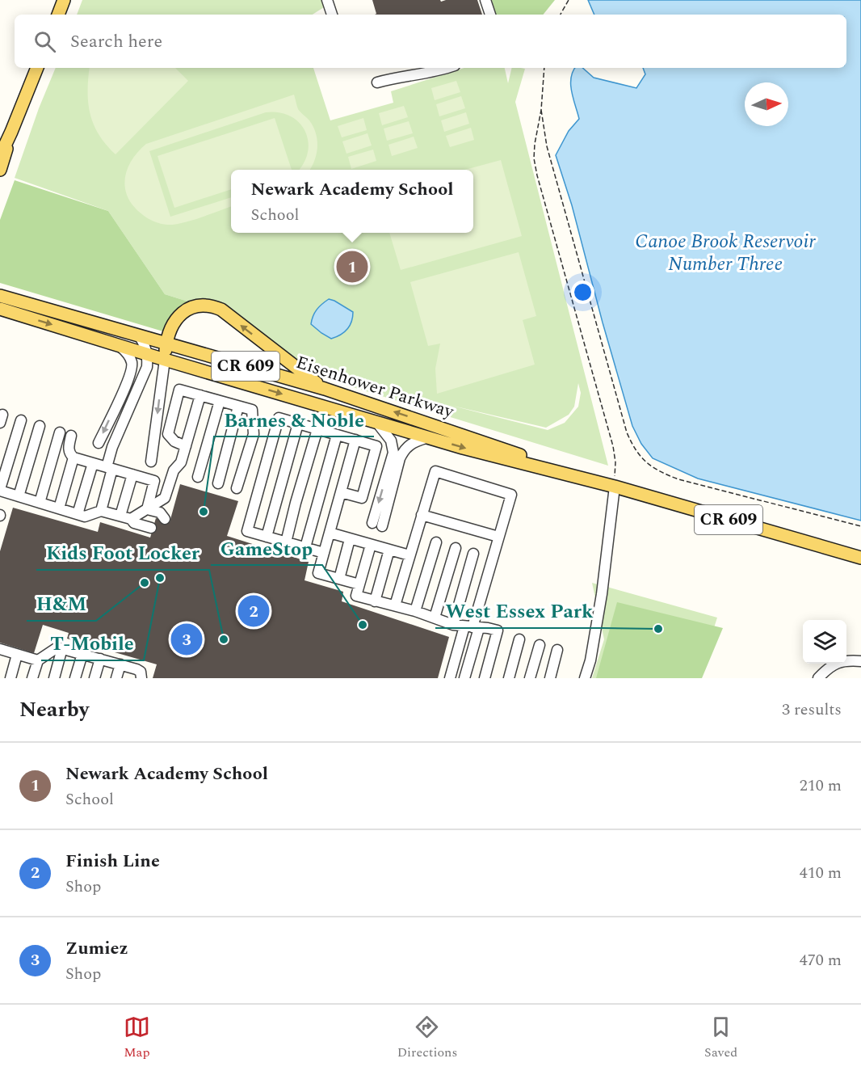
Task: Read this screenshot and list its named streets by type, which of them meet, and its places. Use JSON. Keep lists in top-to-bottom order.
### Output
{
  "streets": {
    "main road": ["CR 609", "Eisenhower Parkway"]
  },
  "water": ["Canoe Brook Reservoir Number Three"],
  "places": [
    "Barnes & Noble",
    "T-Mobile",
    "H&M",
    "GameStop",
    "West Essex Park",
    "Kids Foot Locker"
  ],
  "north": "right",
  "page": {
    "search": "Search here",
    "popup": ["Newark Academy School", "School"],
    "pins": ["1", "2", "3"],
    "heading": ["Nearby", "3 results"],
    "list": [
      {
        "mark": "1",
        "name": "Newark Academy School",
        "note": "School",
        "value": "210 m"
      },
      {
        "mark": "2",
        "name": "Finish Line",
        "note": "Shop",
        "value": "410 m"
      },
      {
        "mark": "3",
        "name": "Zumiez",
        "note": "Shop",
        "value": "470 m"
      }
    ],
    "nav": ["Map", "Directions", "Saved"]
  }
}
